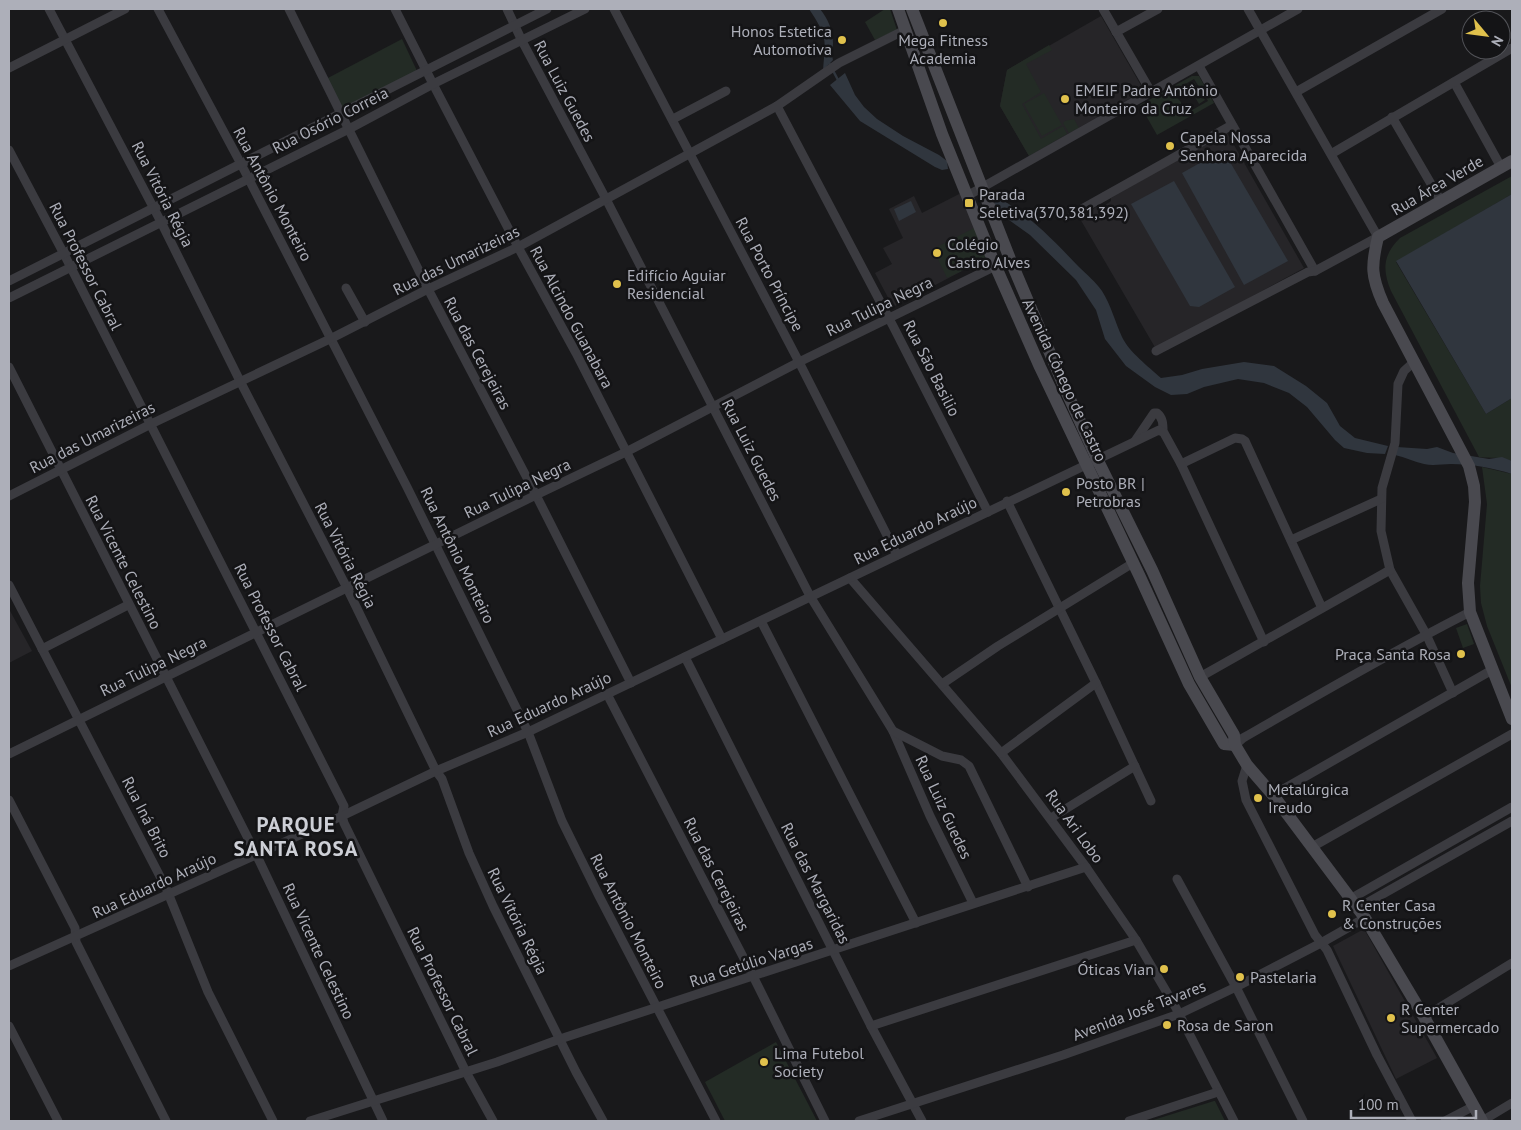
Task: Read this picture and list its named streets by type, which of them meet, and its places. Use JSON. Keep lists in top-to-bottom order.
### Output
{
  "streets": {
    "main road": ["Rua Área Verde", "Avenida Cônego de Castro"],
    "street": [
      "Rua Luiz Guedes",
      "Rua Osório Correia",
      "Rua Vitória Régia",
      "Rua Antônio Monteiro",
      "Rua das Umarizeiras",
      "Rua Professor Cabral",
      "Rua Porto Príncipe",
      "Rua Tulipa Negra",
      "Rua Alcindo Guanabara",
      "Rua das Cerejeiras",
      "Rua São Basilio",
      "Rua Eduardo Araújo",
      "Rua Vicente Celestino",
      "Rua Iná Brito",
      "Rua Ari Lobo",
      "Rua das Margaridas",
      "Rua Getúlio Vargas",
      "Avenida José Tavares"
    ]
  },
  "crossings": [
    ["Rua Luiz Guedes", "Rua Osório Correia"],
    ["Rua Luiz Guedes", "Rua das Umarizeiras"],
    ["Rua Luiz Guedes", "Rua Tulipa Negra"],
    ["Rua Luiz Guedes", "Rua Eduardo Araújo"],
    ["Rua Luiz Guedes", "Rua Getúlio Vargas"],
    ["Rua Osório Correia", "Rua Vitória Régia"],
    ["Rua Osório Correia", "Rua Antônio Monteiro"],
    ["Rua Osório Correia", "Rua Professor Cabral"],
    ["Rua Osório Correia", "Rua Alcindo Guanabara"],
    ["Rua Osório Correia", "Rua das Cerejeiras"],
    ["Rua Vitória Régia", "Rua das Umarizeiras"],
    ["Rua Vitória Régia", "Rua Tulipa Negra"],
    ["Rua Vitória Régia", "Rua Eduardo Araújo"],
    ["Rua Vitória Régia", "Rua Getúlio Vargas"],
    ["Rua Antônio Monteiro", "Rua das Umarizeiras"],
    ["Rua Antônio Monteiro", "Rua Tulipa Negra"],
    ["Rua Antônio Monteiro", "Rua Eduardo Araújo"],
    ["Rua Antônio Monteiro", "Rua Getúlio Vargas"],
    ["Rua das Umarizeiras", "Rua Professor Cabral"],
    ["Rua das Umarizeiras", "Rua Porto Príncipe"],
    ["Rua das Umarizeiras", "Rua Alcindo Guanabara"],
    ["Rua das Umarizeiras", "Rua das Cerejeiras"],
    ["Rua das Umarizeiras", "Rua São Basilio"],
    ["Rua das Umarizeiras", "Avenida Cônego de Castro"],
    ["Rua das Umarizeiras", "Rua Vicente Celestino"],
    ["Rua Professor Cabral", "Rua Tulipa Negra"],
    ["Rua Professor Cabral", "Rua Eduardo Araújo"],
    ["Rua Professor Cabral", "Rua Getúlio Vargas"],
    ["Rua Porto Príncipe", "Rua Tulipa Negra"],
    ["Rua Porto Príncipe", "Rua Eduardo Araújo"],
    ["Rua Tulipa Negra", "Rua Alcindo Guanabara"],
    ["Rua Tulipa Negra", "Rua das Cerejeiras"],
    ["Rua Tulipa Negra", "Rua São Basilio"],
    ["Rua Tulipa Negra", "Avenida Cônego de Castro"],
    ["Rua Tulipa Negra", "Rua Vicente Celestino"],
    ["Rua Tulipa Negra", "Rua Iná Brito"],
    ["Rua Alcindo Guanabara", "Rua Eduardo Araújo"],
    ["Rua das Cerejeiras", "Rua Eduardo Araújo"],
    ["Rua das Cerejeiras", "Rua Getúlio Vargas"],
    ["Rua São Basilio", "Rua Eduardo Araújo"],
    ["Avenida Cônego de Castro", "Rua Eduardo Araújo"],
    ["Avenida Cônego de Castro", "Avenida José Tavares"],
    ["Rua Eduardo Araújo", "Rua Vicente Celestino"],
    ["Rua Eduardo Araújo", "Rua Iná Brito"],
    ["Rua Eduardo Araújo", "Rua Ari Lobo"],
    ["Rua Eduardo Araújo", "Rua das Margaridas"],
    ["Rua Vicente Celestino", "Rua Getúlio Vargas"],
    ["Rua Ari Lobo", "Rua Getúlio Vargas"],
    ["Rua Ari Lobo", "Avenida José Tavares"],
    ["Rua das Margaridas", "Rua Getúlio Vargas"],
    ["Rua das Margaridas", "Avenida José Tavares"]
  ],
  "districts": ["PARQUE SANTA ROSA"],
  "places": {
    "other": [
      "Mega Fitness Academia",
      "Honos Estetica Automotiva",
      "EMEIF Padre Antônio Monteiro da Cruz",
      "Capela Nossa Senhora Aparecida",
      "Colégio Castro Alves",
      "Edifício Aguiar Residencial",
      "Posto BR | Petrobras",
      "Praça Santa Rosa",
      "Metalúrgica Ireudo",
      "R Center Casa & Construções",
      "Óticas Vian",
      "Pastelaria",
      "R Center Supermercado",
      "Rosa de Saron",
      "Lima Futebol Society"
    ],
    "transit": ["Parada Seletiva(370,381,392)"]
  },
  "scale_bar": "100 m",
  "north": "bottom right"
}
